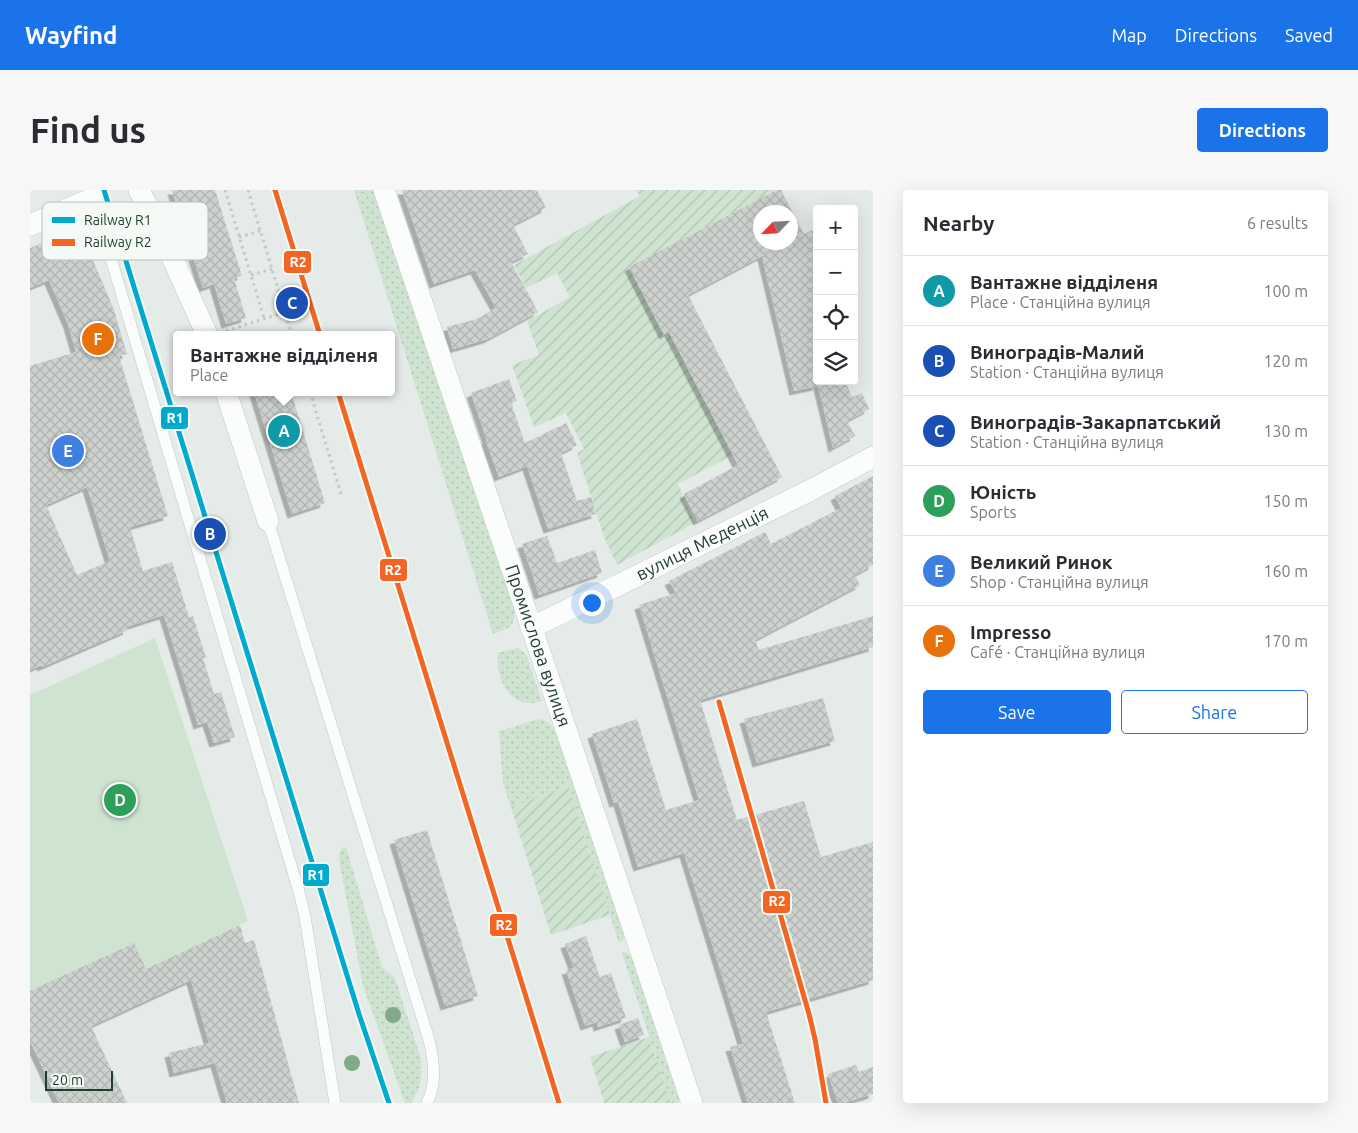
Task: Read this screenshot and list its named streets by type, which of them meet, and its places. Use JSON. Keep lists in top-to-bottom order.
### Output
{
  "streets": {
    "street": ["вулиця Меденція", "Промислова вулиця"]
  },
  "crossings": [
    ["вулиця Меденція", "Промислова вулиця"]
  ],
  "lines": ["rail line R1", "rail line R2"],
  "legend": ["Railway R1", "Railway R2"],
  "scale_bar": "20 m",
  "north": "bottom left",
  "page": {
    "header": "Wayfind",
    "nav": ["Map", "Directions", "Saved"],
    "buttons": [
      "Directions",
      ["Save", "Share"]
    ],
    "title": "Find us",
    "heading": ["Nearby", "6 results"],
    "map_buttons": ["+", "−"],
    "list": [
      {
        "mark": "A",
        "name": "Вантажне відділеня",
        "note": "Place · Станційна вулиця",
        "value": "100 m"
      },
      {
        "mark": "B",
        "name": "Виноградів-Малий",
        "note": "Station · Станційна вулиця",
        "value": "120 m"
      },
      {
        "mark": "C",
        "name": "Виноградів-Закарпатський",
        "note": "Station · Станційна вулиця",
        "value": "130 m"
      },
      {
        "mark": "D",
        "name": "Юність",
        "note": "Sports",
        "value": "150 m"
      },
      {
        "mark": "E",
        "name": "Великий Ринок",
        "note": "Shop · Станційна вулиця",
        "value": "160 m"
      },
      {
        "mark": "F",
        "name": "Impresso",
        "note": "Café · Станційна вулиця",
        "value": "170 m"
      }
    ],
    "pins": [
      "C",
      "F",
      "A",
      "E",
      "B",
      "D"
    ],
    "popup": ["Вантажне відділеня", "Place"],
    "scale": "20 m"
  }
}
